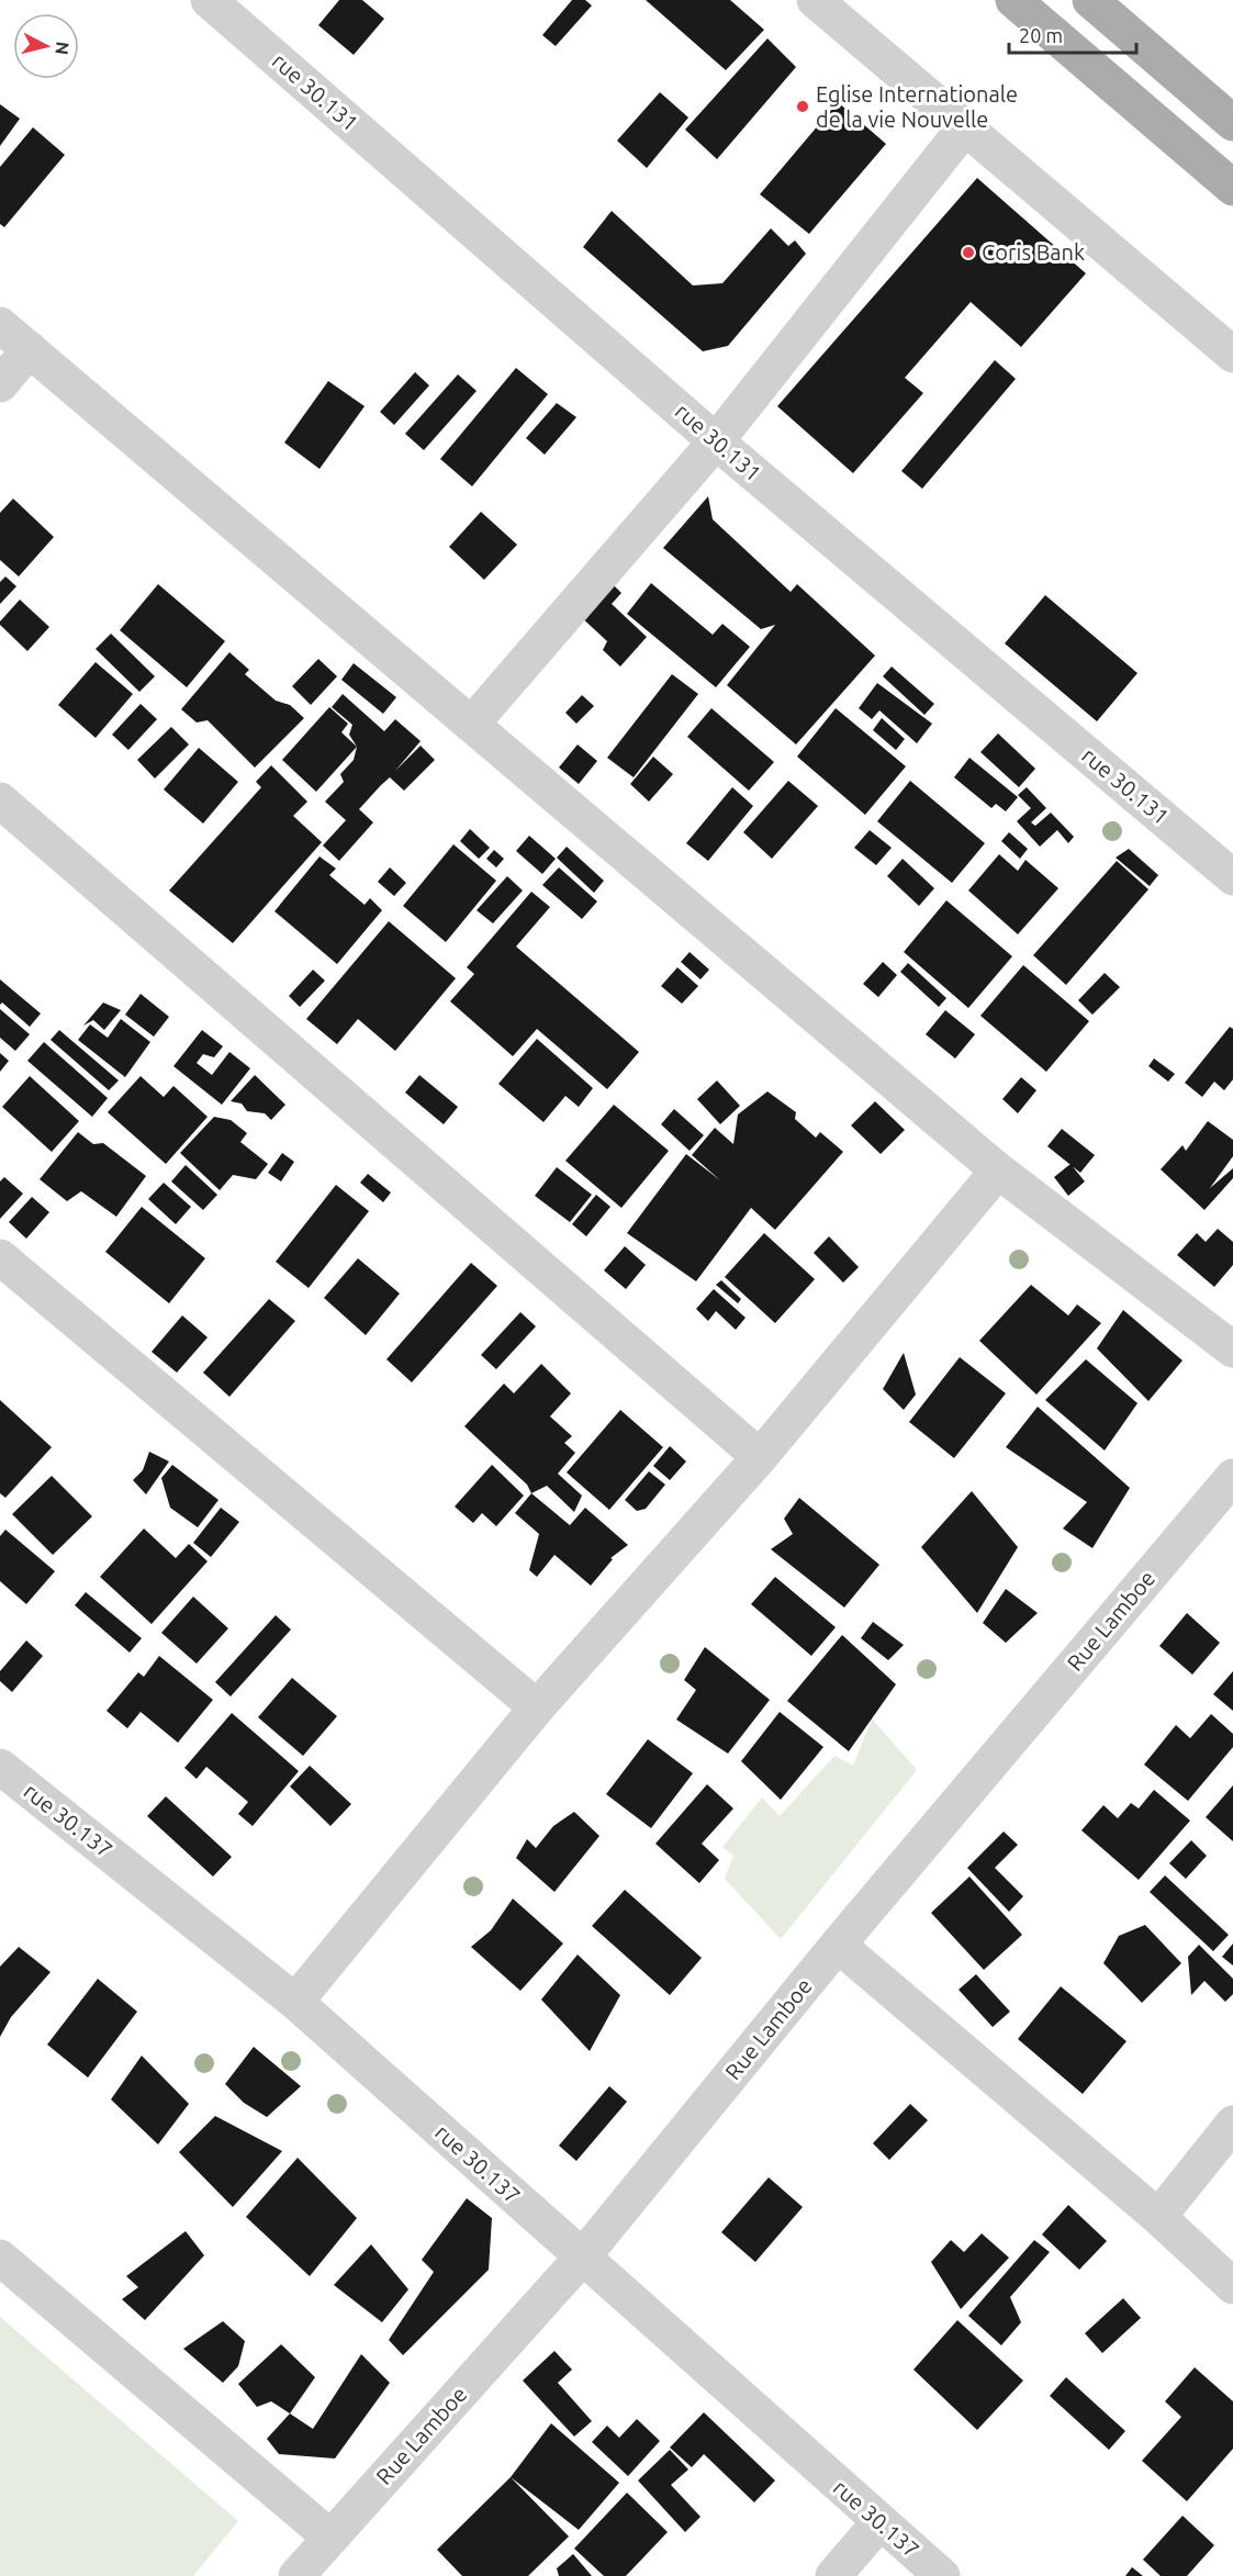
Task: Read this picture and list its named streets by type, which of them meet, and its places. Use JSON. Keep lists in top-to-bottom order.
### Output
{
  "streets": {
    "street": ["rue 30.131", "Rue Lamboe", "rue 30.137"]
  },
  "crossings": [
    ["Rue Lamboe", "rue 30.137"]
  ],
  "places": ["Eglise Internationale de la vie Nouvelle", "Coris Bank"],
  "scale_bar": "20 m",
  "north": "right"
}
